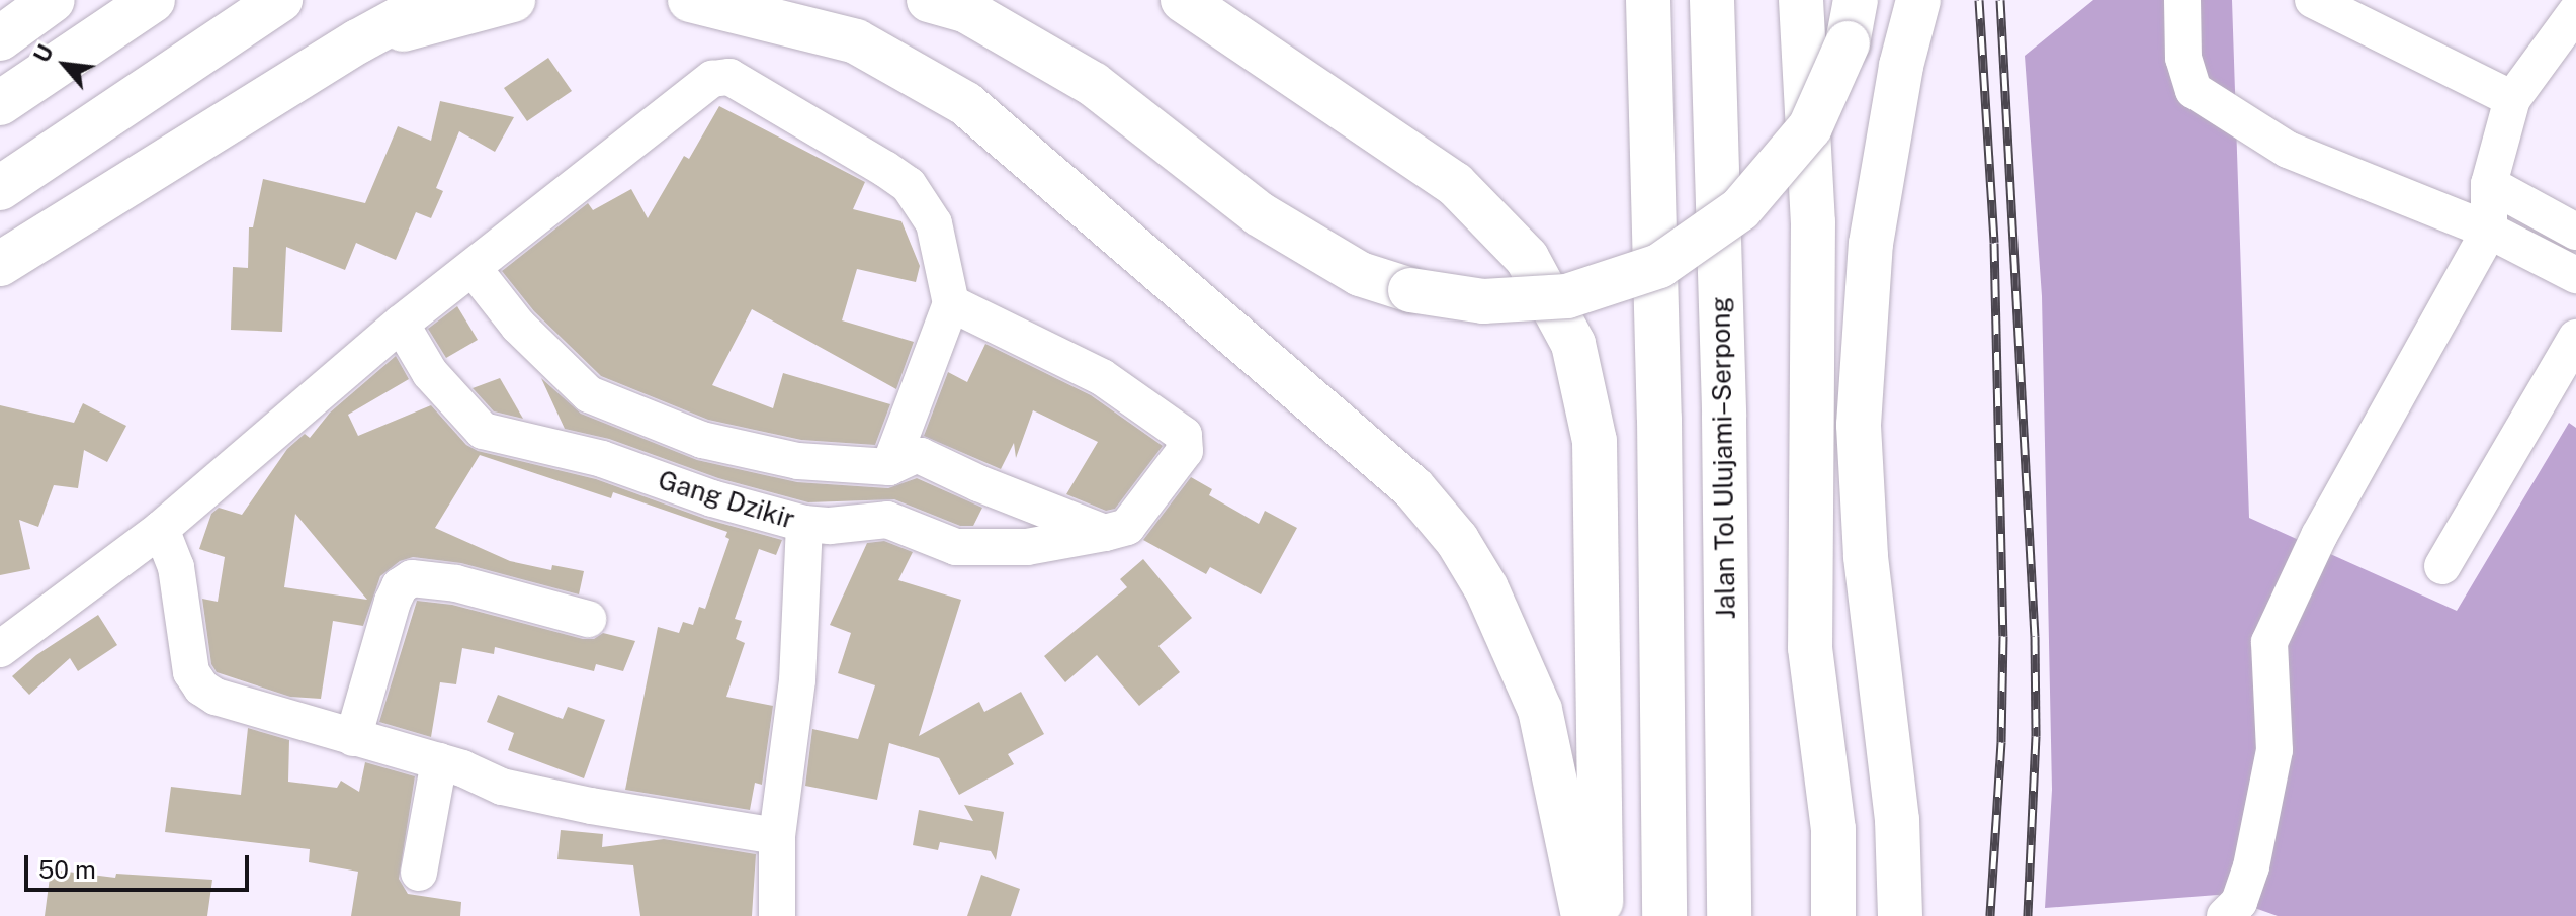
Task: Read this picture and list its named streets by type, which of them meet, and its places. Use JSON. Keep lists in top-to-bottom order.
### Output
{
  "streets": {
    "highway": ["Jalan Tol Ulujami–Serpong"],
    "street": ["Gang Dzikir"]
  },
  "scale_bar": "50 m",
  "north": "top left"
}
